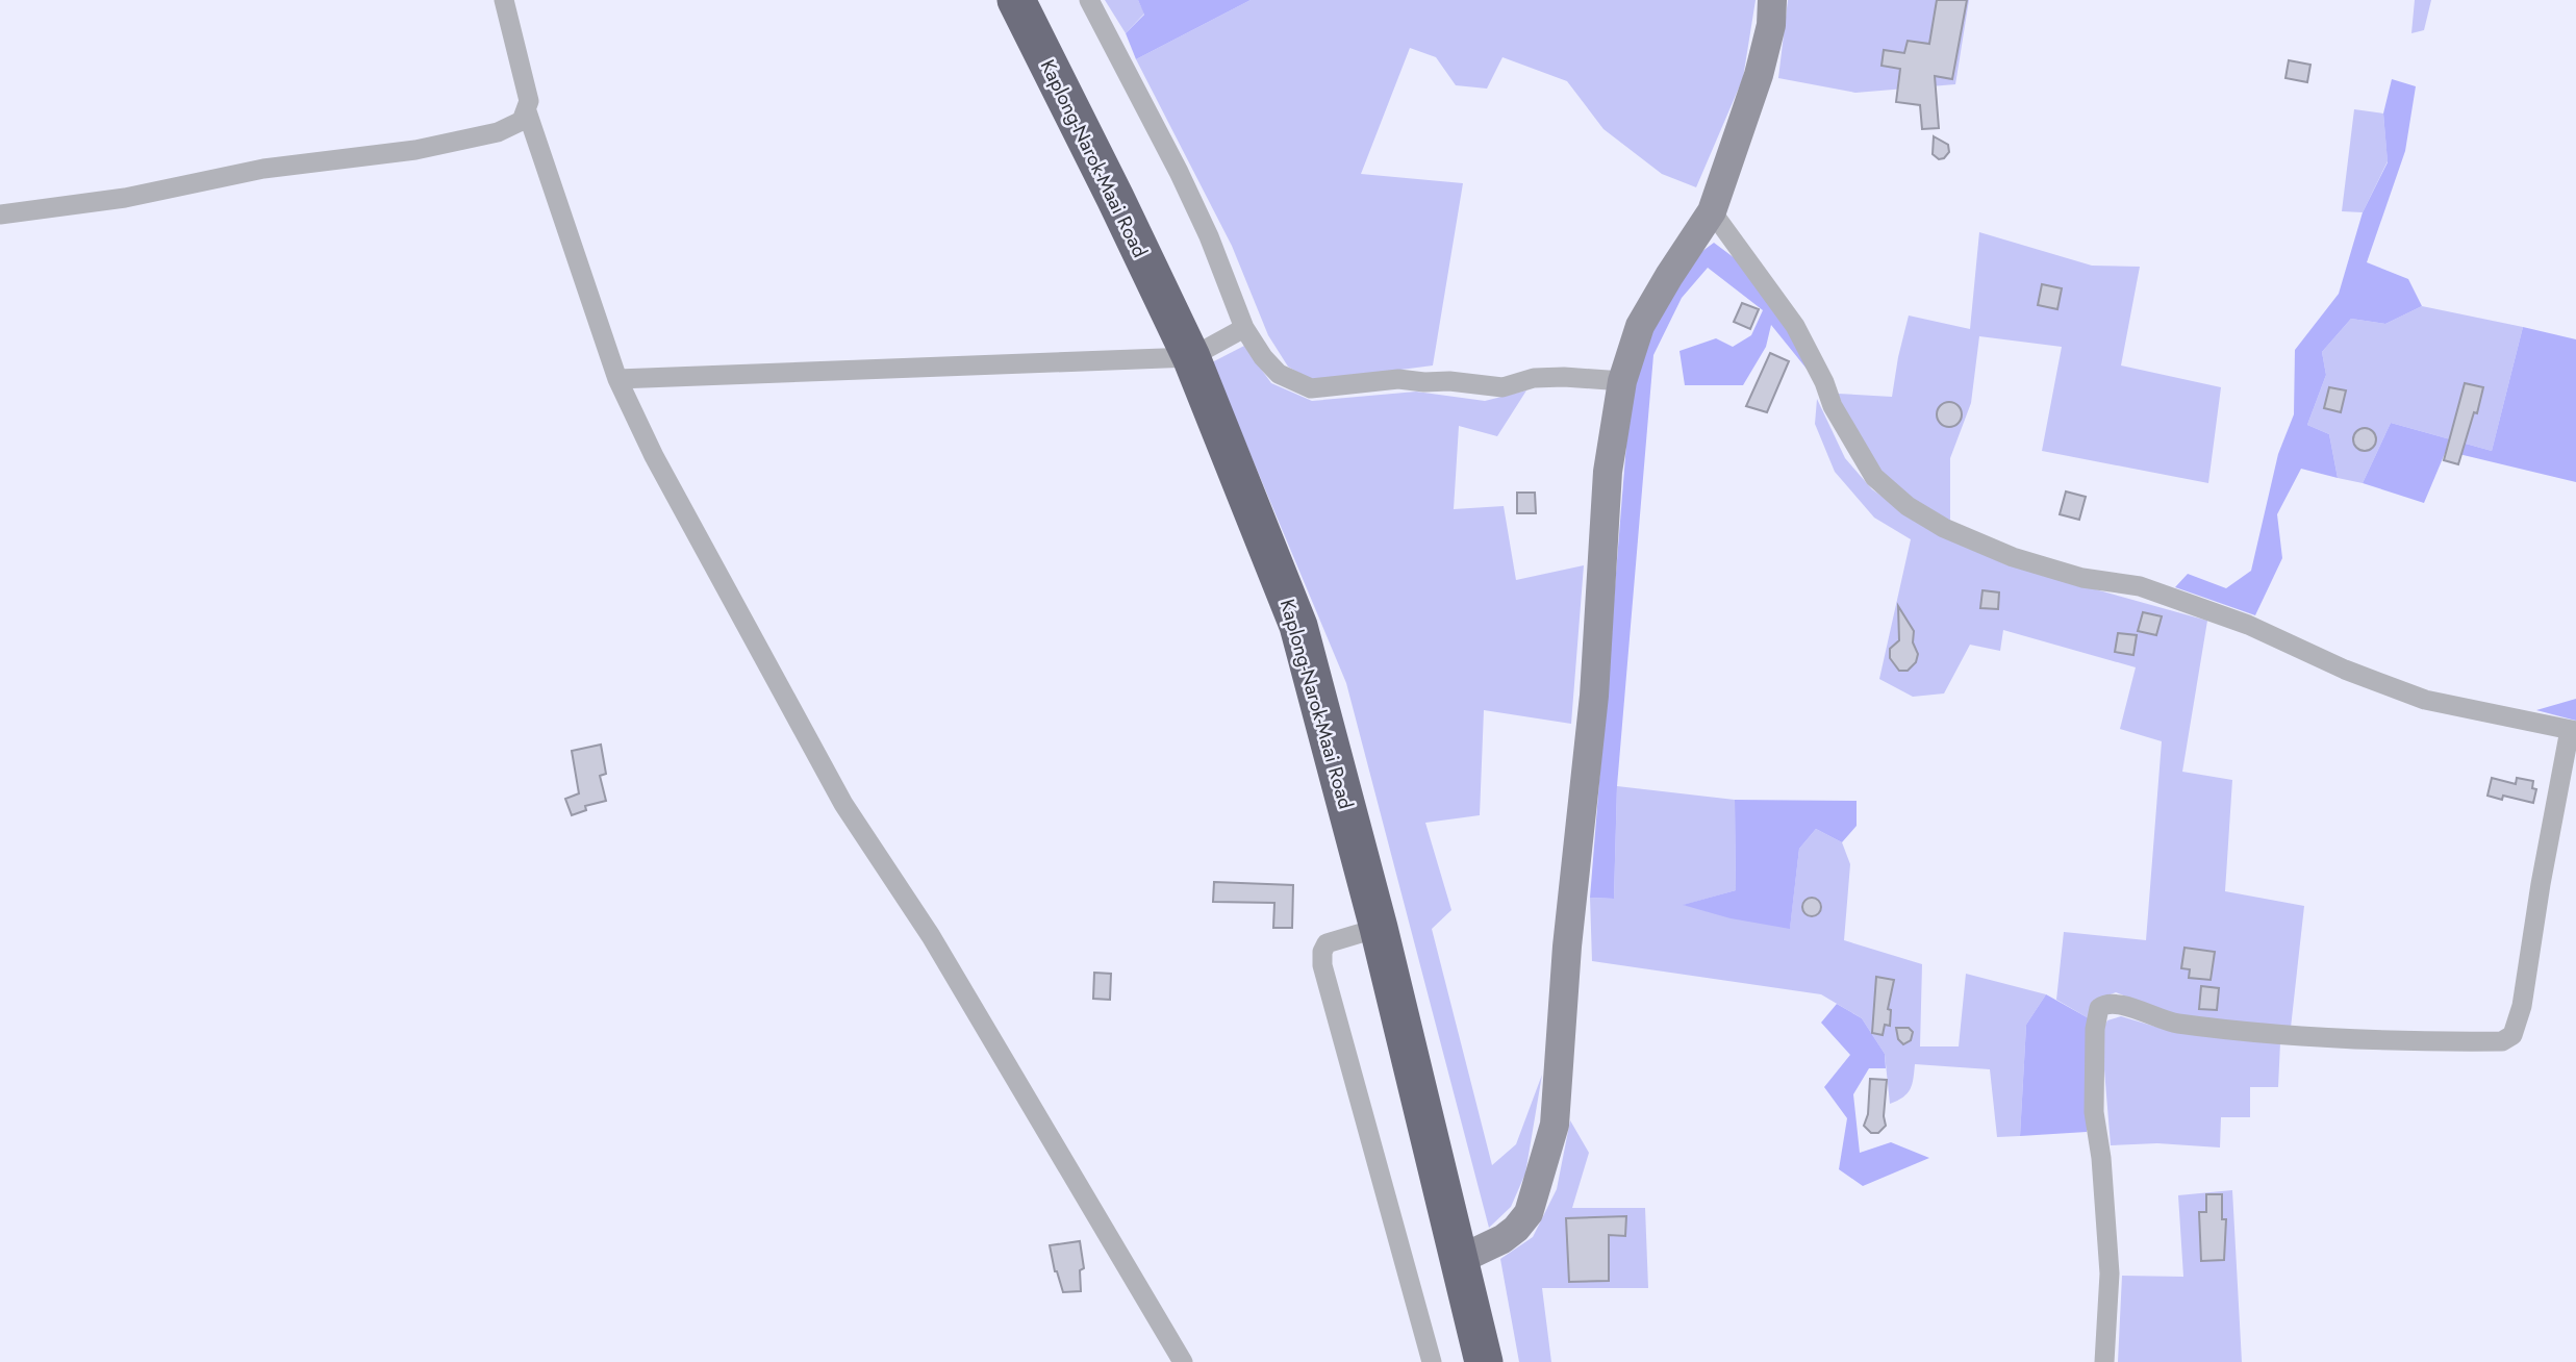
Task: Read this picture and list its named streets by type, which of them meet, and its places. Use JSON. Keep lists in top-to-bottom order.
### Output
{
  "streets": {
    "highway": ["Kaplong-Narok-Maai Road"]
  }
}
